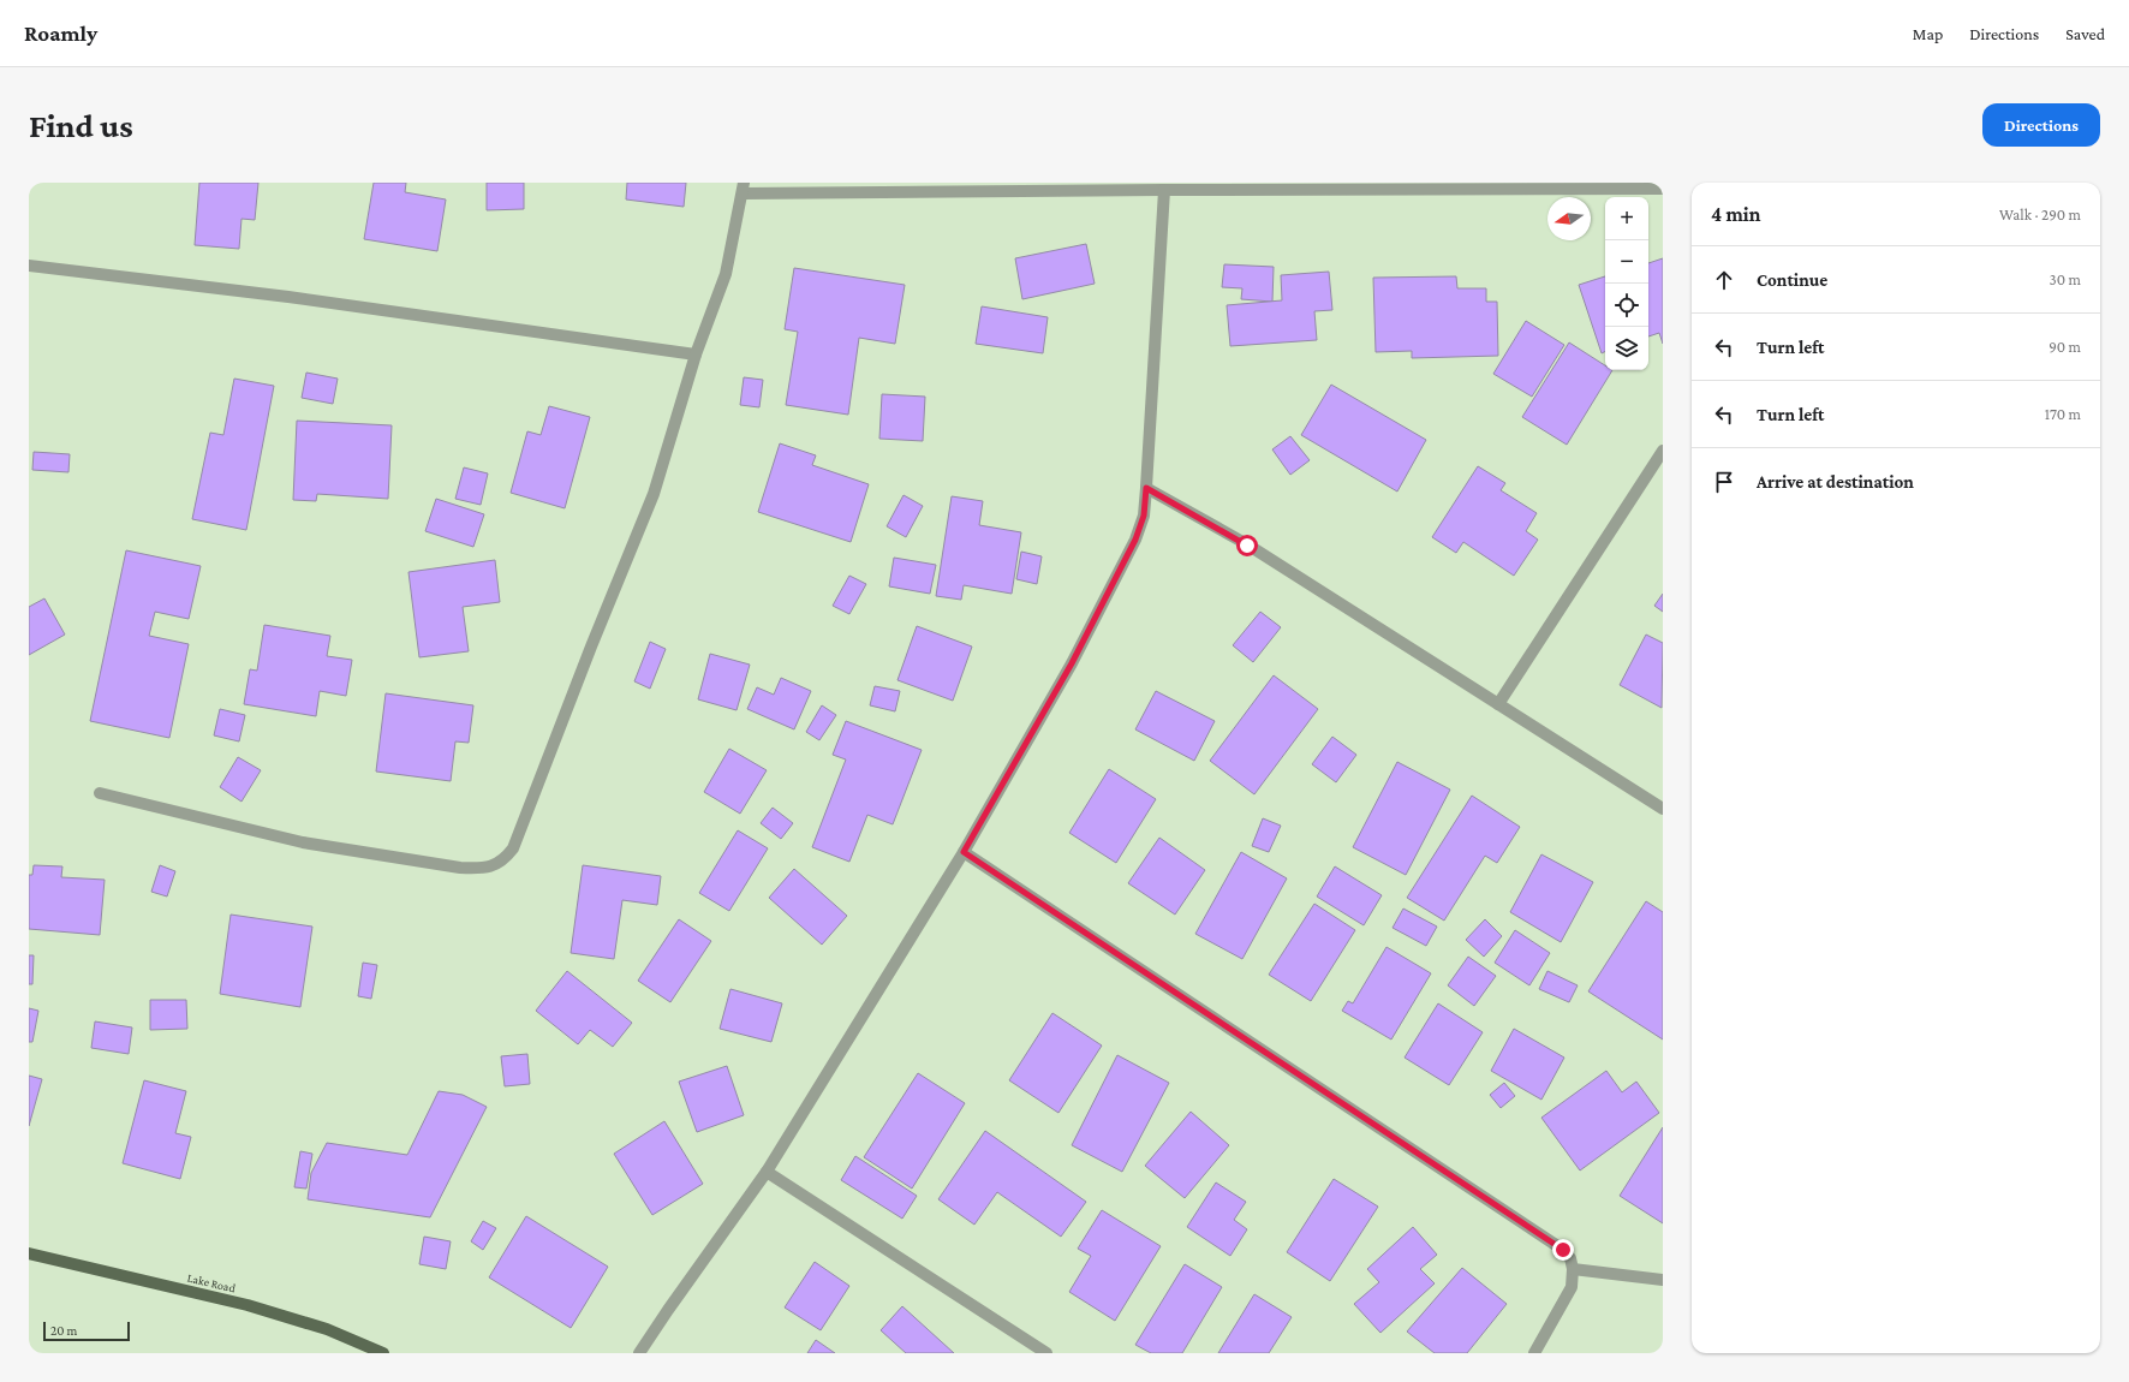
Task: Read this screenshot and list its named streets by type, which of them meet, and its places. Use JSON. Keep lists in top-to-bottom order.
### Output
{
  "streets": {
    "main road": ["Lake Road"]
  },
  "scale_bar": "20 m",
  "north": "left",
  "page": {
    "header": "Roamly",
    "nav": ["Map", "Directions", "Saved"],
    "buttons": "Directions",
    "title": "Find us",
    "heading": ["4 min", "Walk · 290 m"],
    "map_buttons": ["+", "−"],
    "list": [
      ["Continue", "30 m"],
      ["Turn left", "90 m"],
      ["Turn left", "170 m"],
      "Arrive at destination"
    ],
    "scale": "20 m"
  }
}
